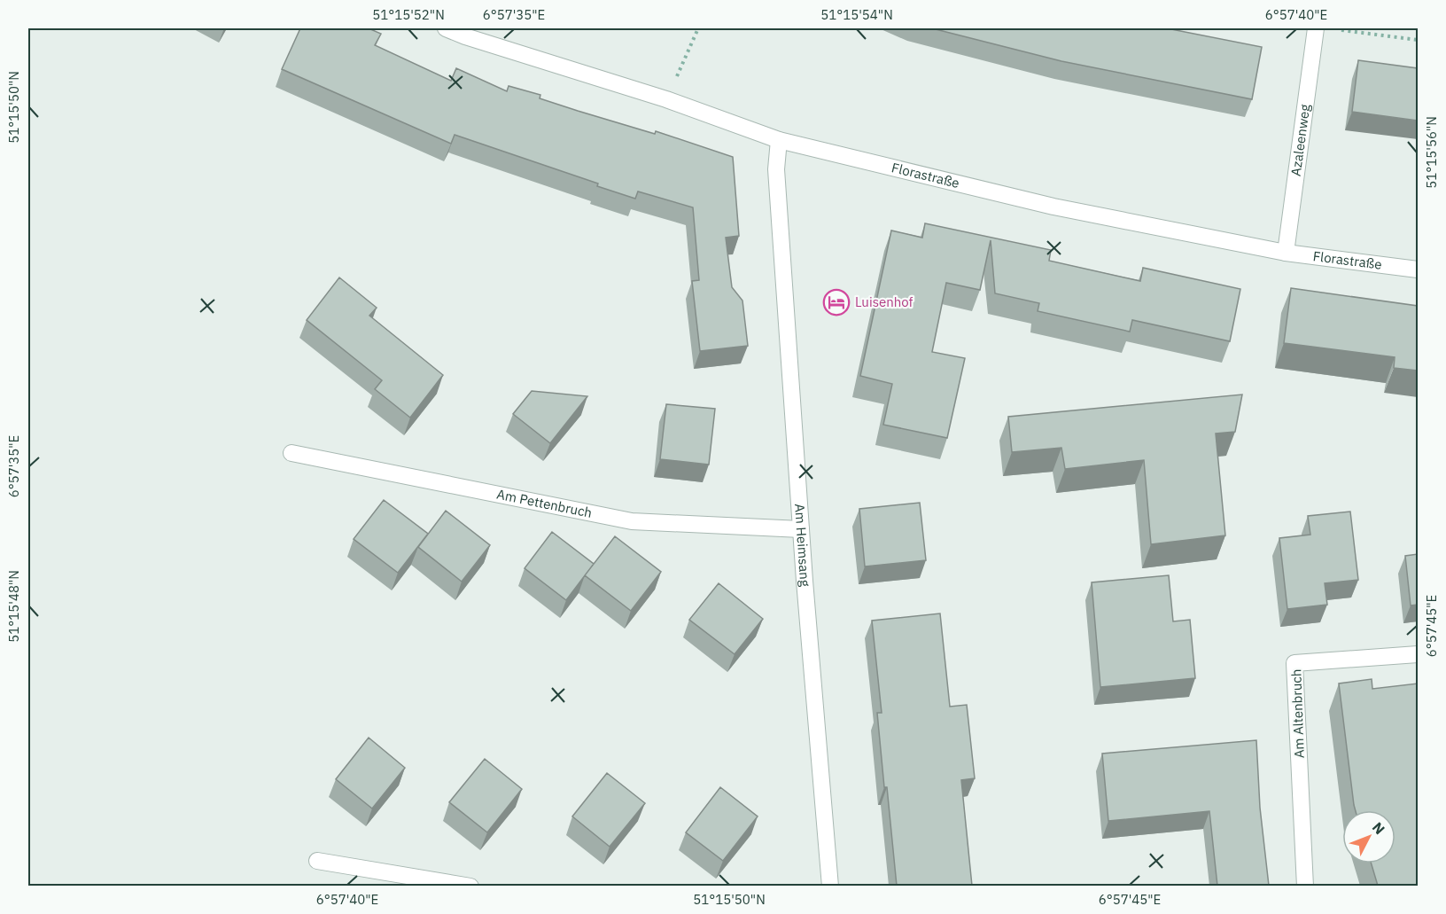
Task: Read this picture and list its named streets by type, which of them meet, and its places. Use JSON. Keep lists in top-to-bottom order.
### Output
{
  "streets": {
    "street": [
      "Azaleenweg",
      "Florastraße",
      "Am Pettenbruch",
      "Am Heimsang",
      "Am Altenbruch"
    ]
  },
  "crossings": [
    ["Azaleenweg", "Florastraße"],
    ["Florastraße", "Am Heimsang"],
    ["Am Pettenbruch", "Am Heimsang"]
  ],
  "places": {
    "hotel": ["Luisenhof"]
  },
  "north": "top right",
  "coordinates": [
    "51°15'52\"N",
    "6°57'35\"E",
    "51°15'54\"N",
    "6°57'40\"E",
    "51°15'50\"N",
    "51°15'56\"N",
    "51°15'48\"N",
    "6°57'45\"E"
  ]
}
